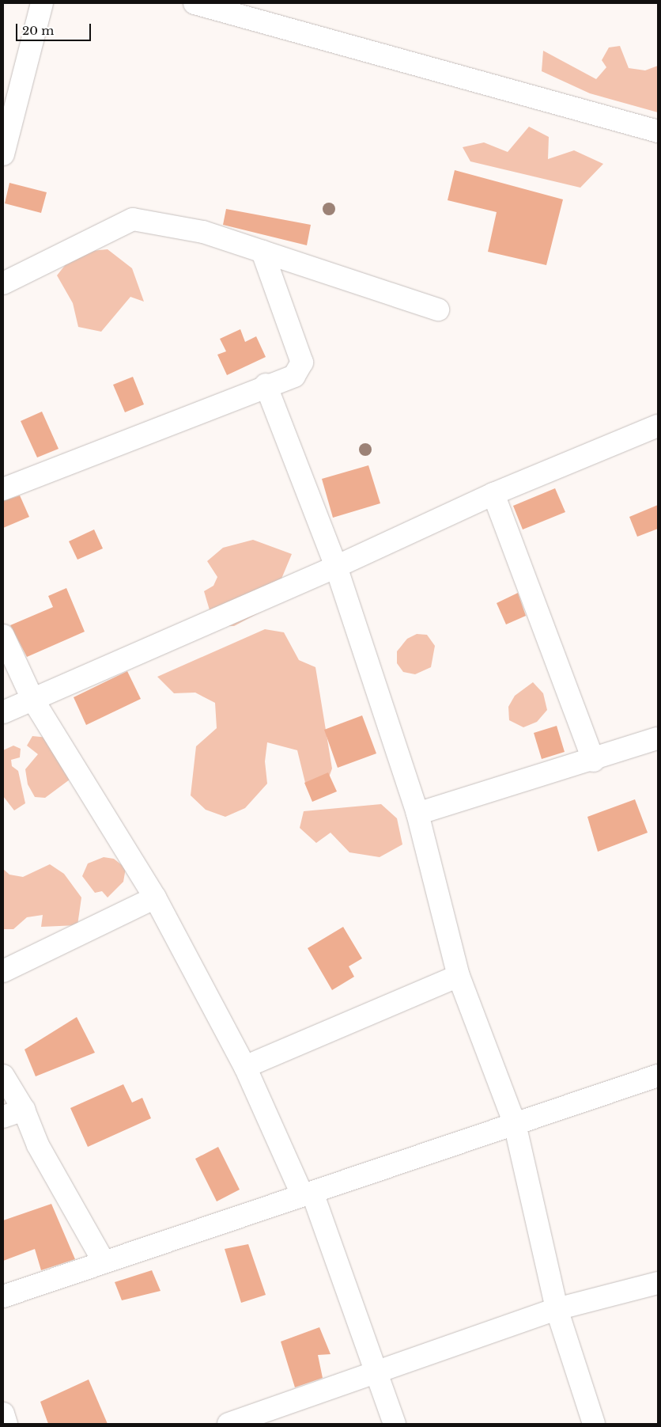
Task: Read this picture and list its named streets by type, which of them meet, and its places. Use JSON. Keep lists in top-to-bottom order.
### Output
{
  "scale_bar": "20 m"
}
